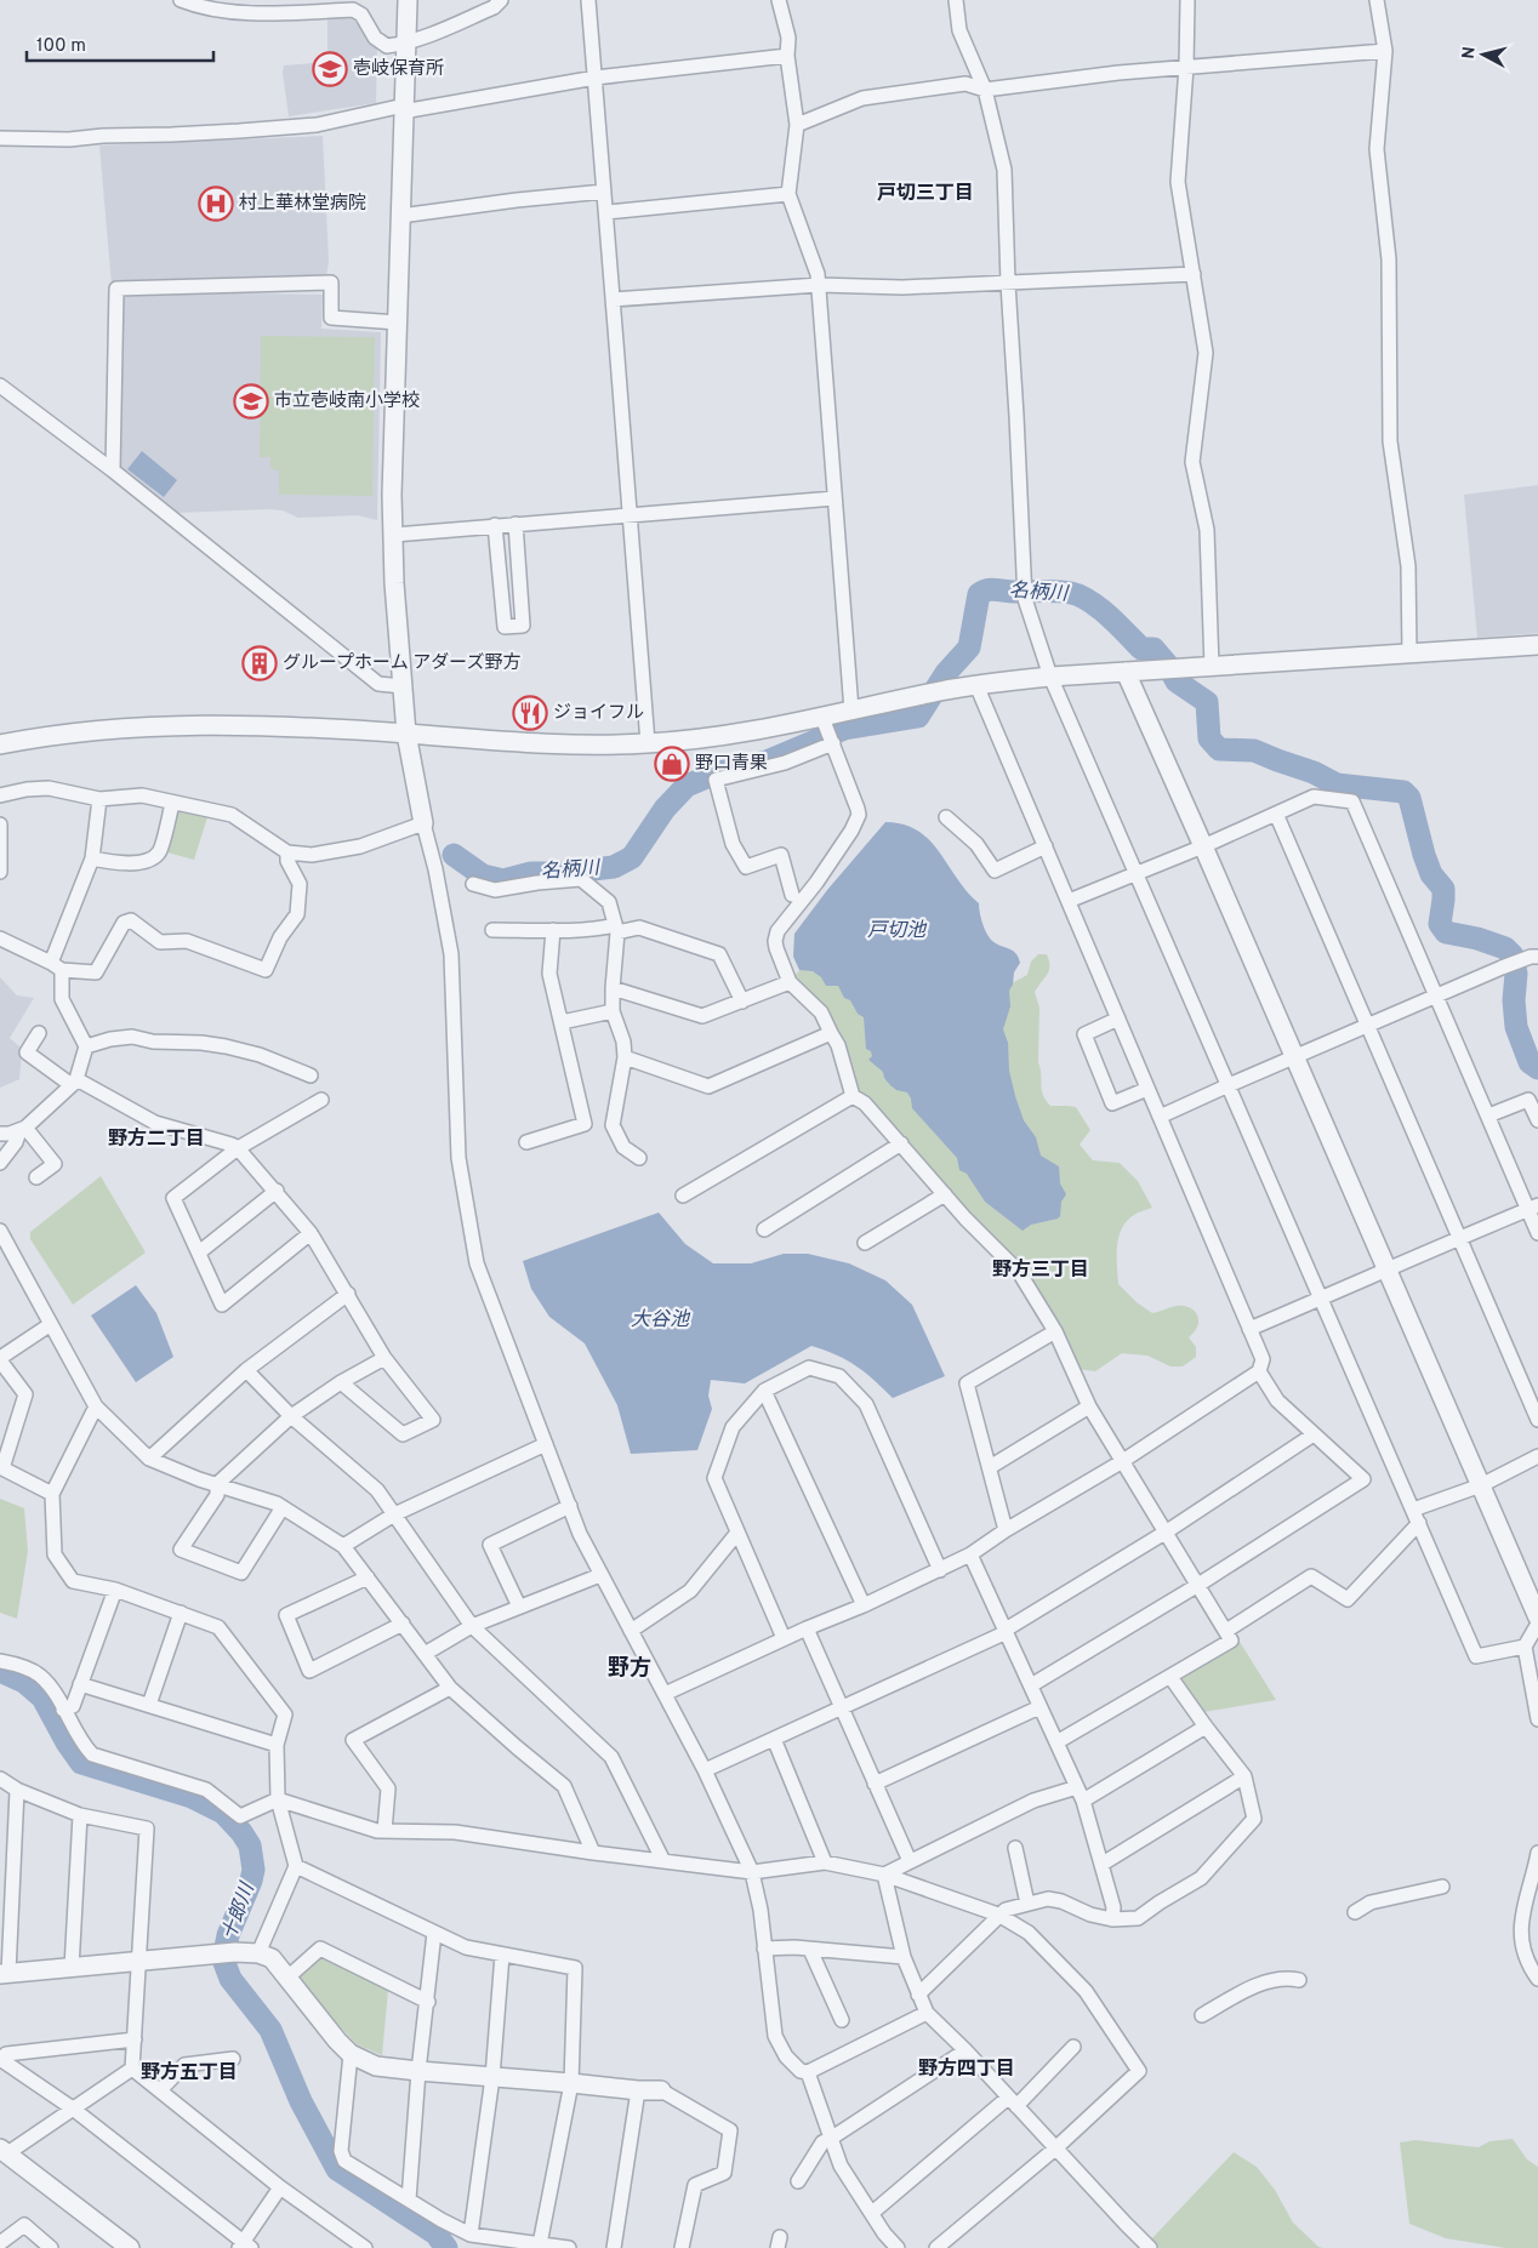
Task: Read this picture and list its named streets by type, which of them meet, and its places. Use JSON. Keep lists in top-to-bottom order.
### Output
{
  "districts": [
    "戸切三丁目",
    "野方二丁目",
    "野方三丁目",
    "野方",
    "野方四丁目",
    "野方五丁目"
  ],
  "water": [
    "名柄川",
    "戸切池",
    "大谷池",
    "十郎川"
  ],
  "places": {
    "school or university": ["壱岐保育所", "市立壱岐南小学校"],
    "hospital": ["村上華林堂病院"],
    "building": ["グループホーム アダーズ野方"],
    "restaurant": ["ジョイフル"],
    "shop": ["野口青果"]
  },
  "scale_bar": "100 m",
  "north": "left"
}
